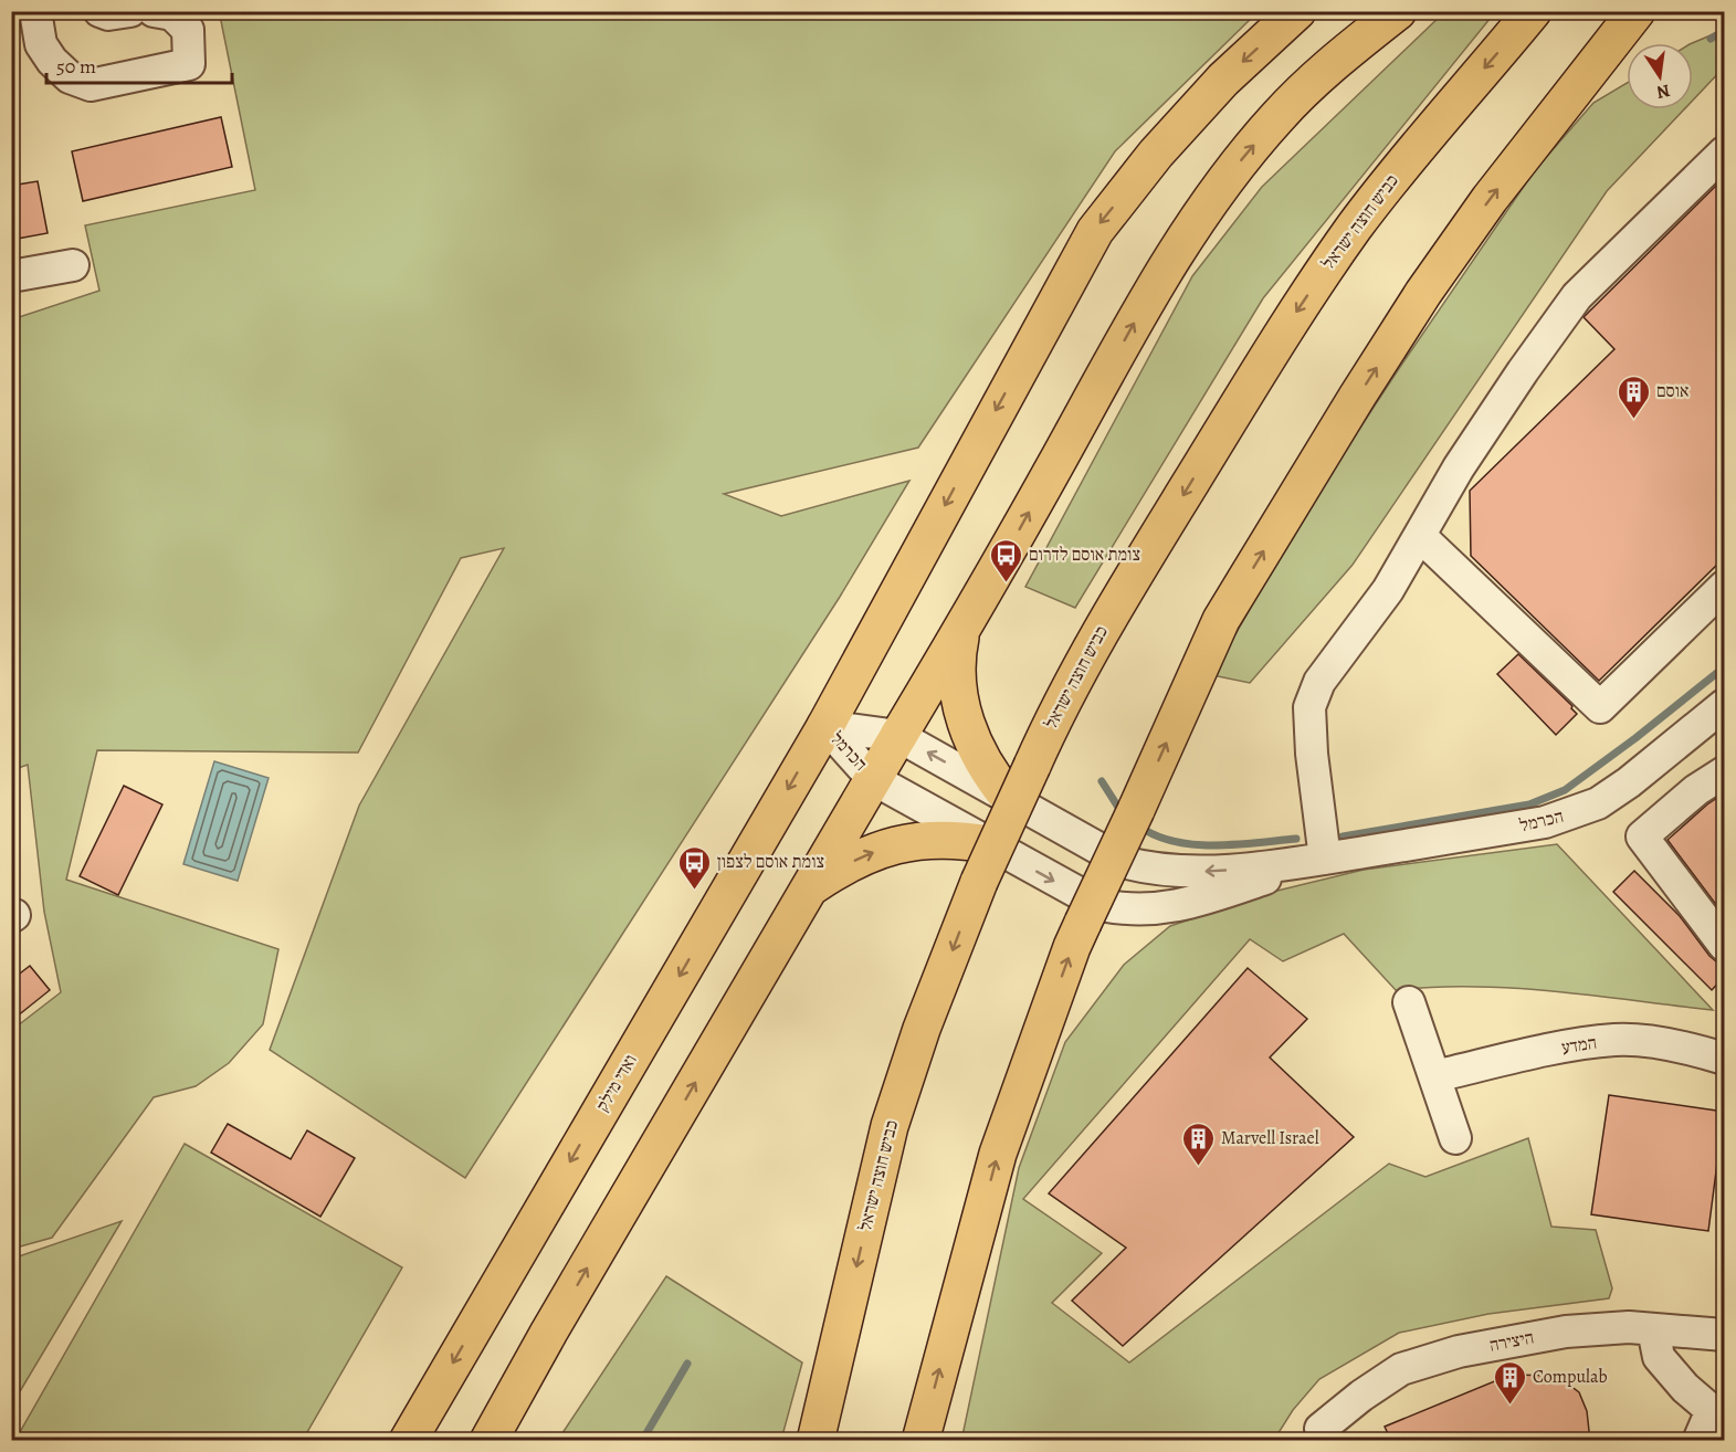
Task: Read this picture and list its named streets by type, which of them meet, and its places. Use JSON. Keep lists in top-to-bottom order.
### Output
{
  "streets": {
    "main road": ["כביש חוצה ישראל", "ואדי מילק"],
    "street": ["הכרמל", "המדע", "היצירה"]
  },
  "crossings": [
    ["הכרמל", "ואדי מילק"]
  ],
  "places": {
    "building": ["אוסם", "Marvell Israel", "Compulab"],
    "bus stop": ["צומת אוסם לדרום", "צומת אוסם לצפון"]
  },
  "scale_bar": "50 m",
  "north": "bottom"
}
